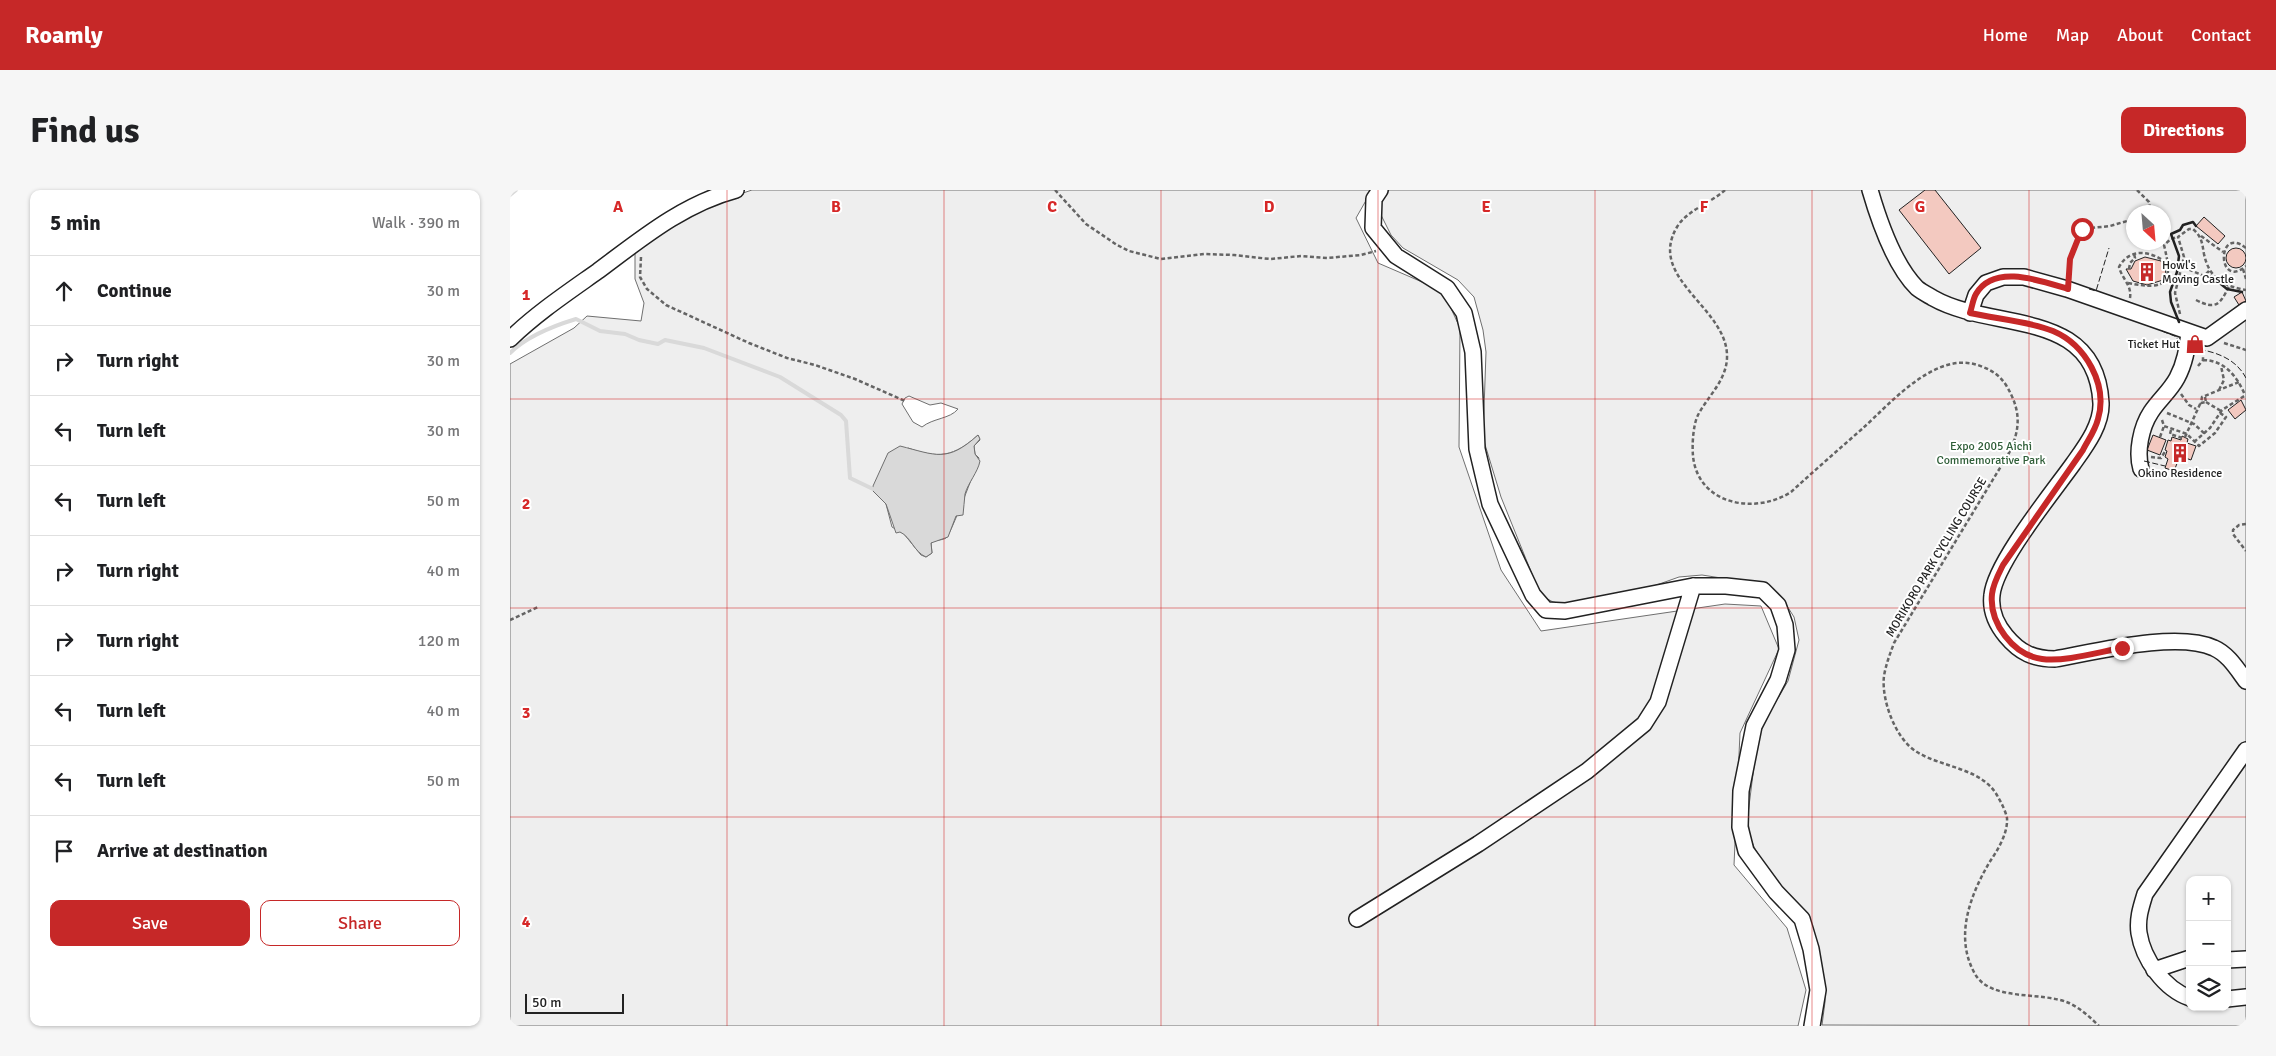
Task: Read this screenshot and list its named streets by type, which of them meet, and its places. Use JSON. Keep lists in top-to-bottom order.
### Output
{
  "streets": {
    "path": ["MORIKORO PARK CYCLING COURSE"]
  },
  "parks": ["Expo 2005 Aichi Commemorative Park"],
  "places": {
    "building": ["Howl's Moving Castle", "Okino Residence"],
    "shop": ["Ticket Hut"]
  },
  "scale_bar": "50 m",
  "north": "bottom right",
  "page": {
    "header": "Roamly",
    "nav": [
      "Home",
      "Map",
      "About",
      "Contact"
    ],
    "buttons": [
      "Directions",
      ["Save", "Share"]
    ],
    "title": "Find us",
    "heading": ["5 min", "Walk · 390 m"],
    "list": [
      ["Continue", "30 m"],
      ["Turn right", "30 m"],
      ["Turn left", "30 m"],
      ["Turn left", "50 m"],
      ["Turn right", "40 m"],
      ["Turn right", "120 m"],
      ["Turn left", "40 m"],
      ["Turn left", "50 m"],
      "Arrive at destination"
    ],
    "map_buttons": ["+", "−"],
    "scale": "50 m"
  },
  "grid": {
    "columns": [
      "A",
      "B",
      "C",
      "D",
      "E",
      "F",
      "G"
    ],
    "rows": [
      "1",
      "2",
      "3",
      "4"
    ]
  }
}
